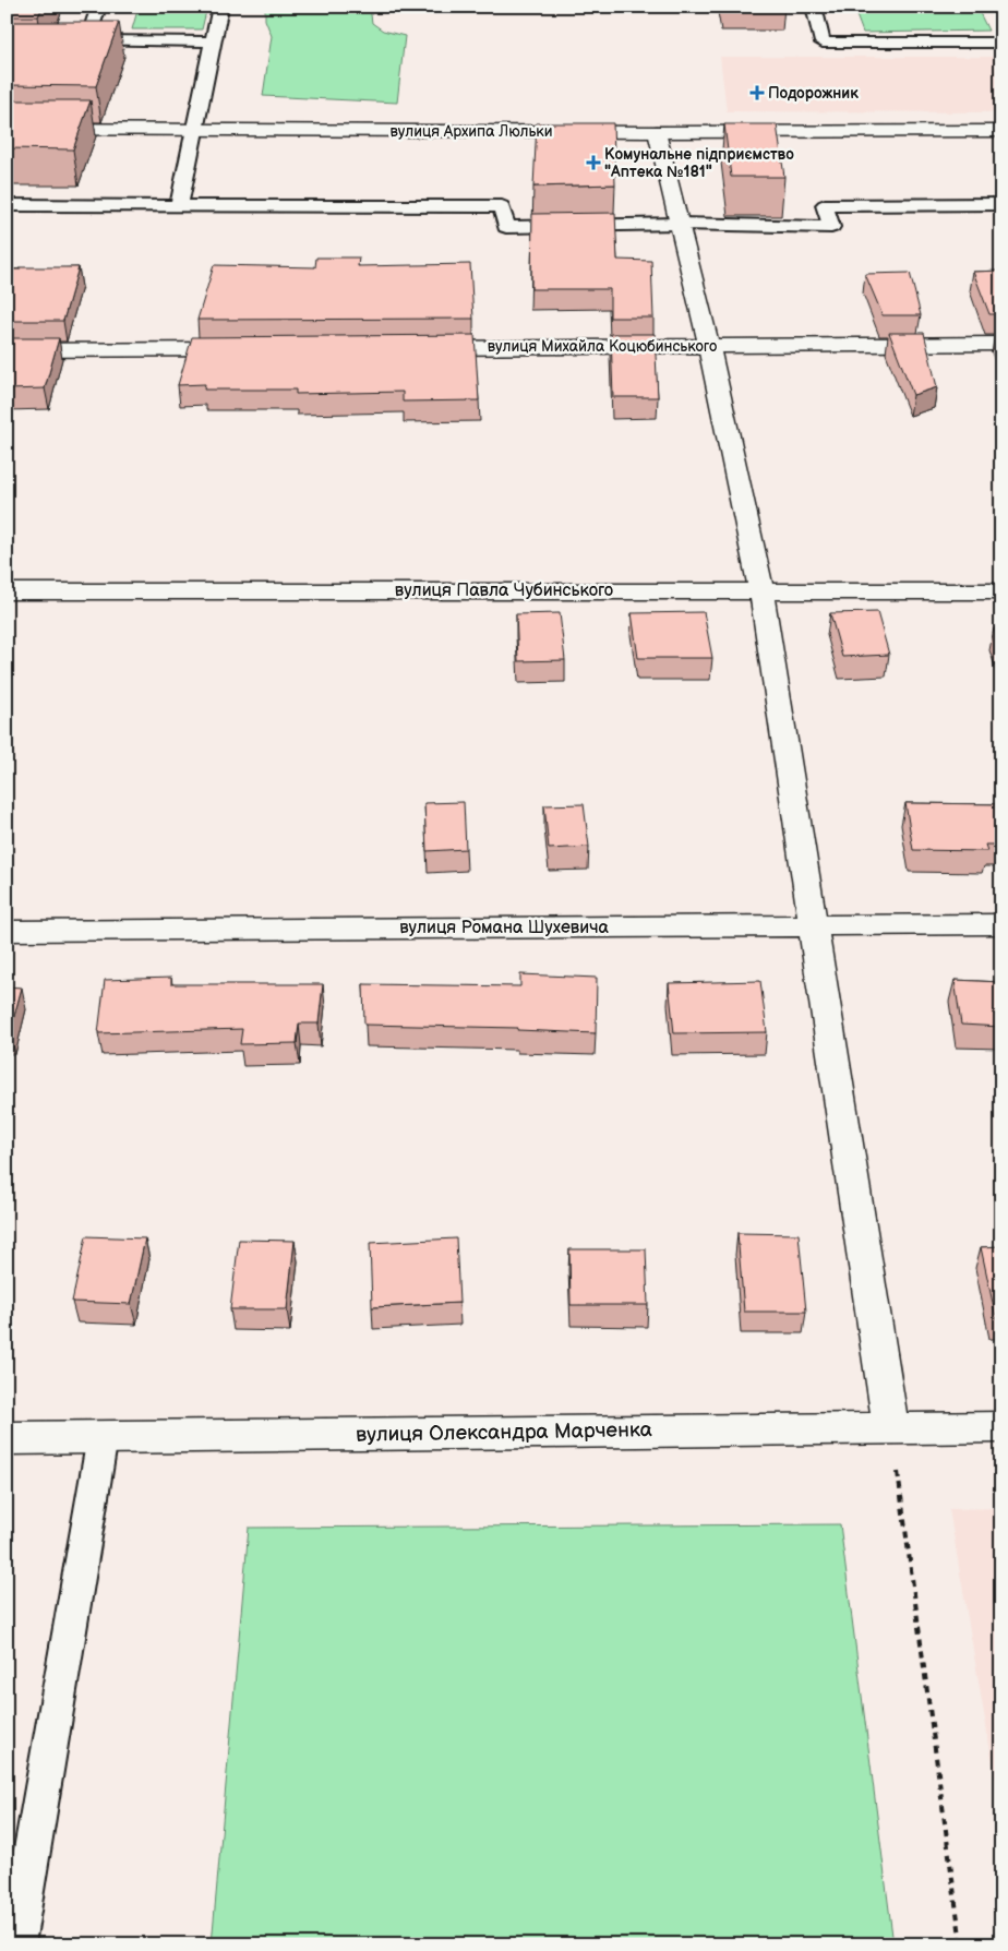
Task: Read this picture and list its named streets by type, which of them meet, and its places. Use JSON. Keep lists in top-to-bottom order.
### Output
{
  "streets": {
    "street": [
      "вулиця Архипа Люльки",
      "вулиця Михайла Коцюбинського",
      "вулиця Павла Чубинського",
      "вулиця Романа Шухевича",
      "вулиця Олександра Марченка"
    ]
  },
  "places": {
    "health": ["Подорожник", "Комунальне підприємство \"Аптека №181\""]
  }
}
